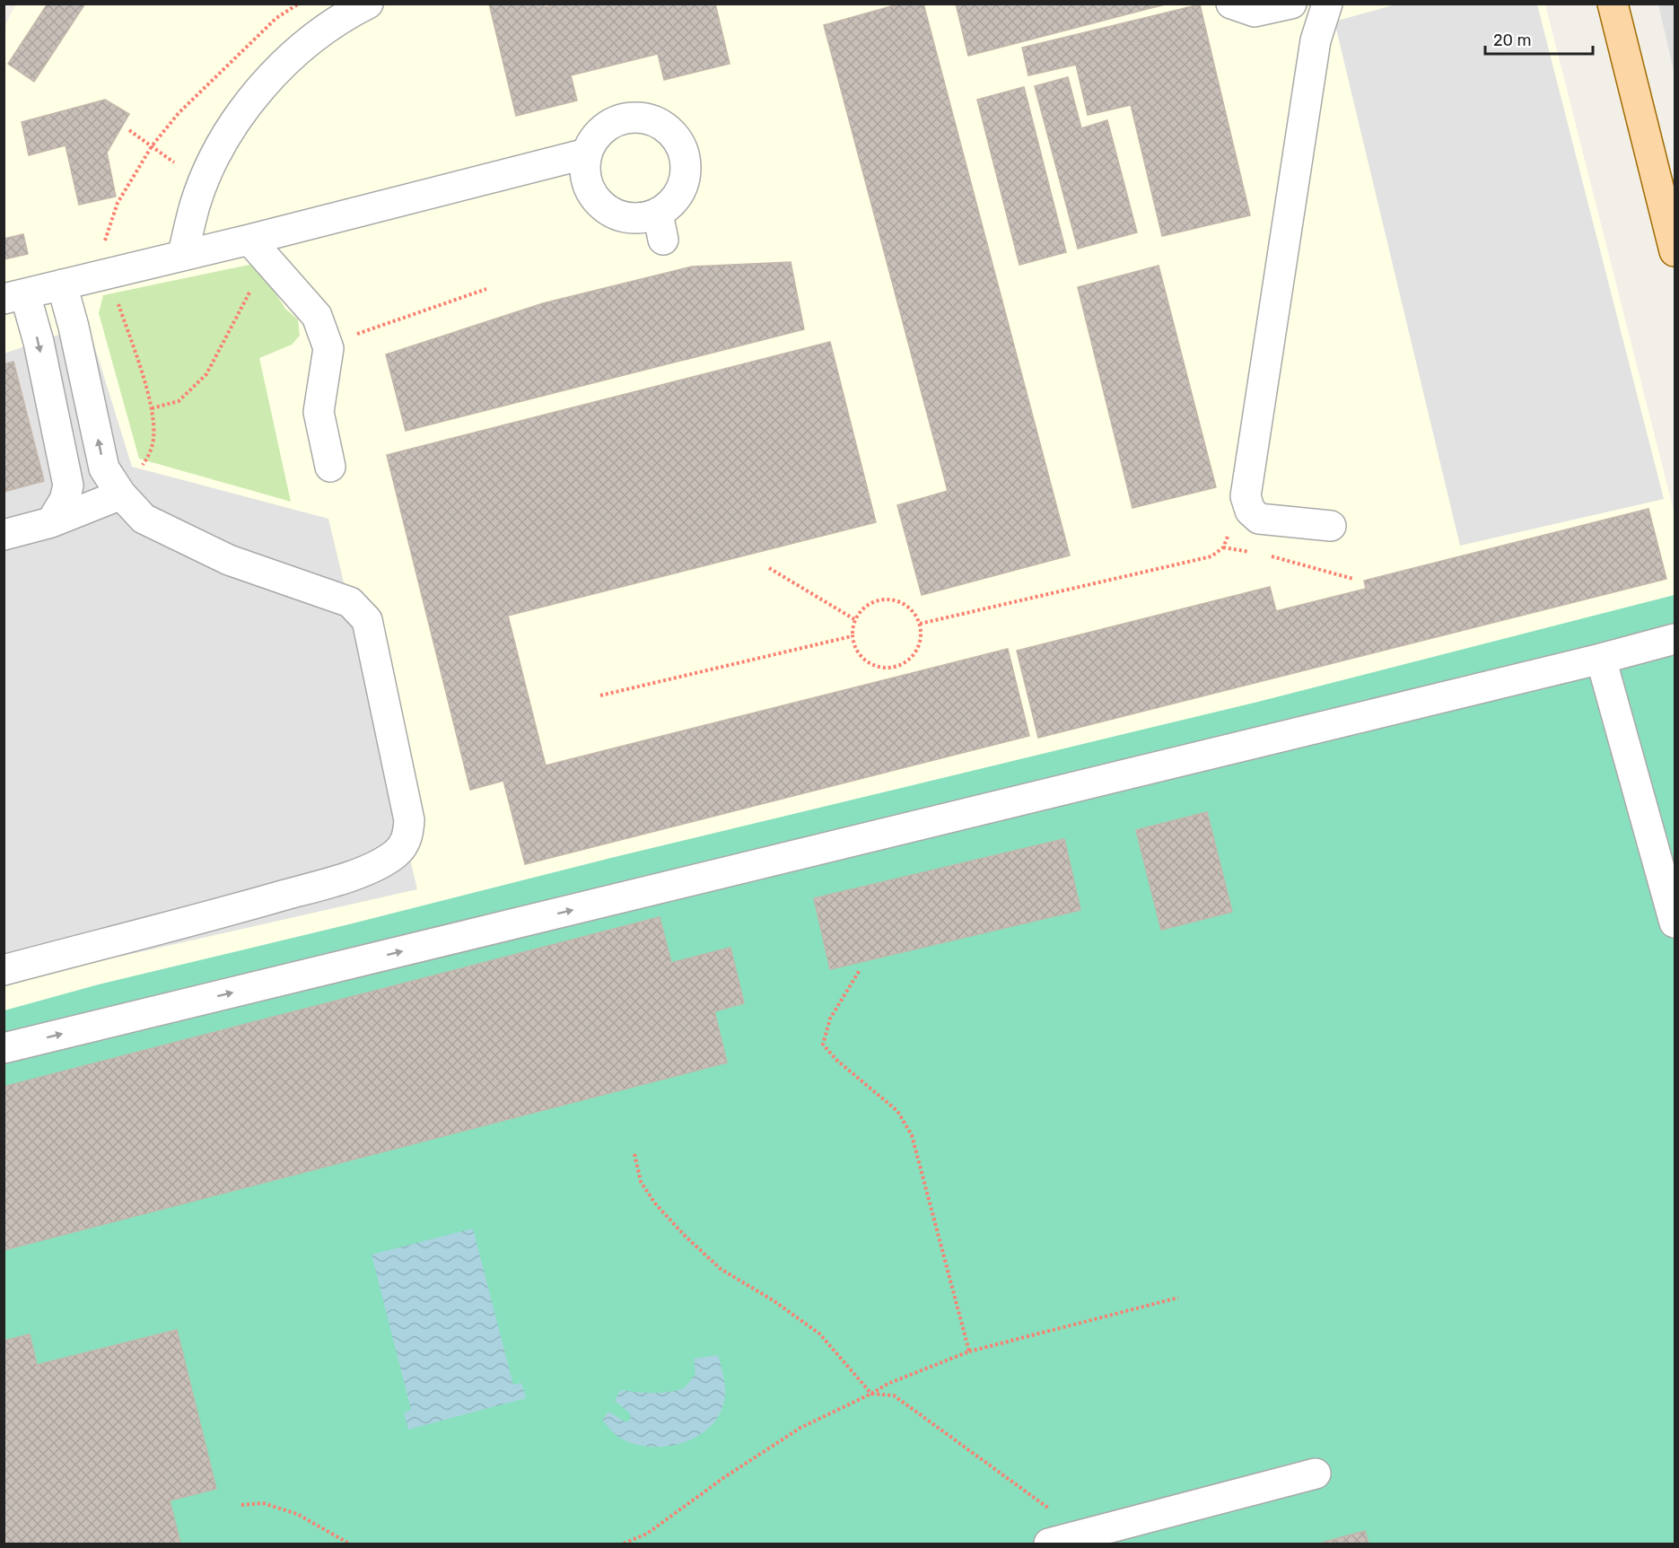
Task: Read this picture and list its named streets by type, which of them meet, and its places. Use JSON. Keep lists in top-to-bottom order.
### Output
{
  "scale_bar": "20 m"
}
